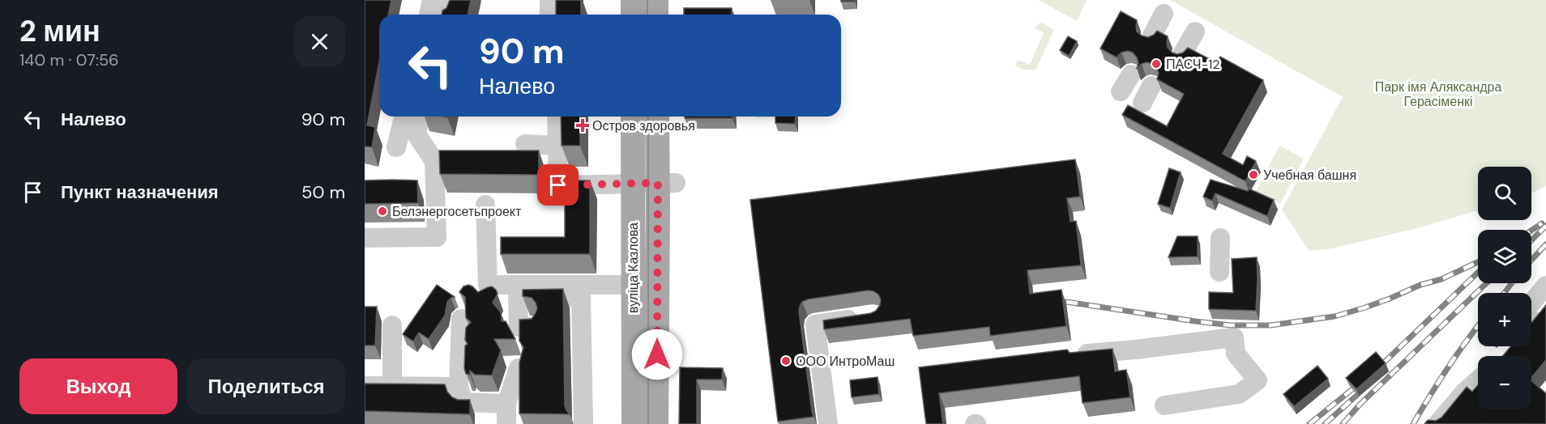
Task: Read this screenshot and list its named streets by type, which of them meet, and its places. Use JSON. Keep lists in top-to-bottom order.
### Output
{
  "streets": {
    "main road": ["вуліца Казлова"]
  },
  "parks": ["Парк імя Аляксандра Герасіменкі"],
  "places": {
    "other": [
      "ПАСЧ-12",
      "Учебная башня",
      "Белэнергосетьпроект",
      "ООО ИнтроМаш"
    ],
    "health": ["Остров здоровья"]
  },
  "page": {
    "heading": ["2 мин", "140 m · 07:56"],
    "turn": ["90 m", "Налево"],
    "list": [
      {
        "name": "Налево",
        "value": "90 m"
      },
      {
        "name": "Пункт назначения",
        "value": "50 m"
      }
    ],
    "map_buttons": ["+", "−"],
    "buttons": ["Выход", "Поделиться"]
  }
}
